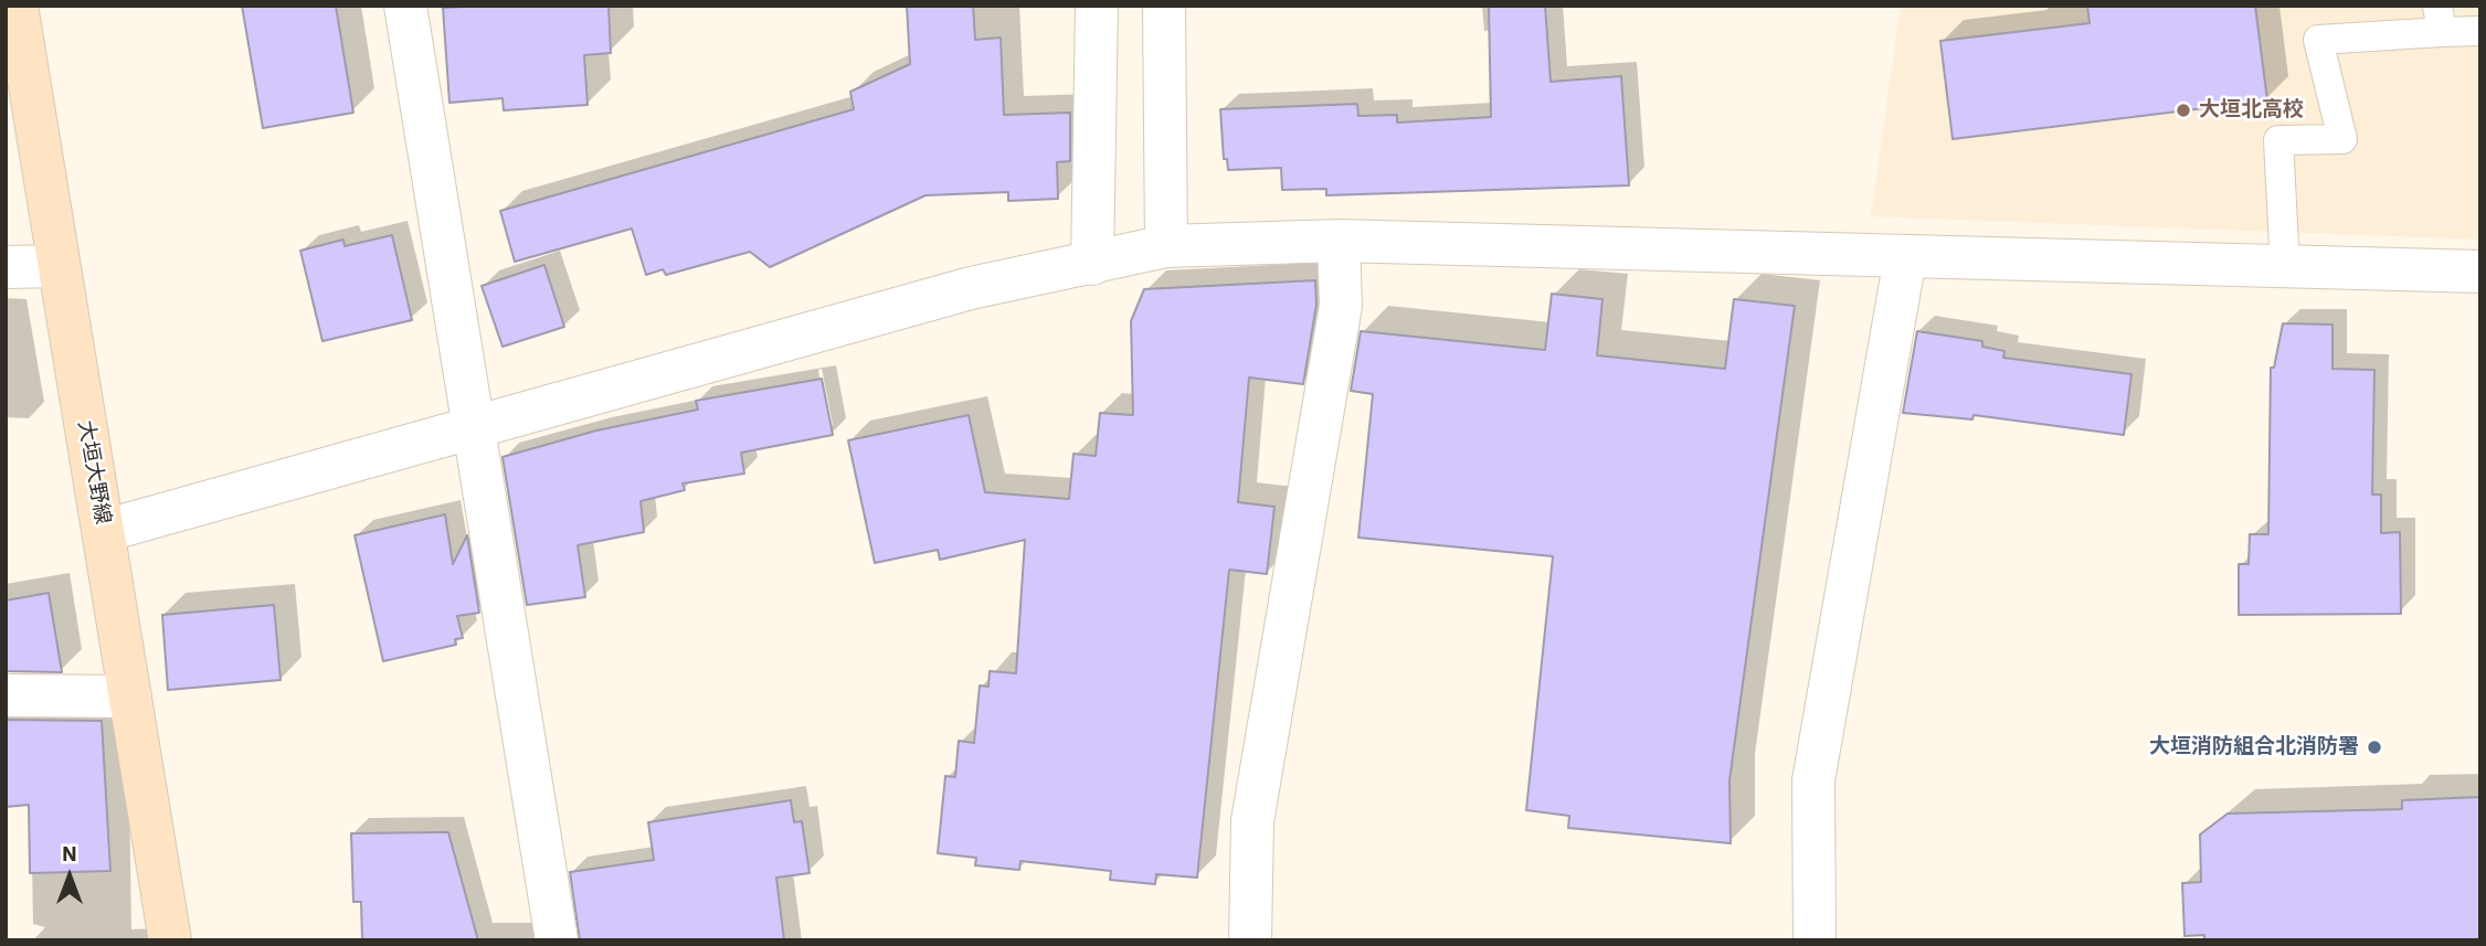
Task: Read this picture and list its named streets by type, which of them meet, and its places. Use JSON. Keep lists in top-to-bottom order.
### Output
{
  "streets": {
    "main road": ["大垣大野線"]
  },
  "places": ["大垣北高校", "大垣消防組合北消防署"],
  "north": "top"
}
